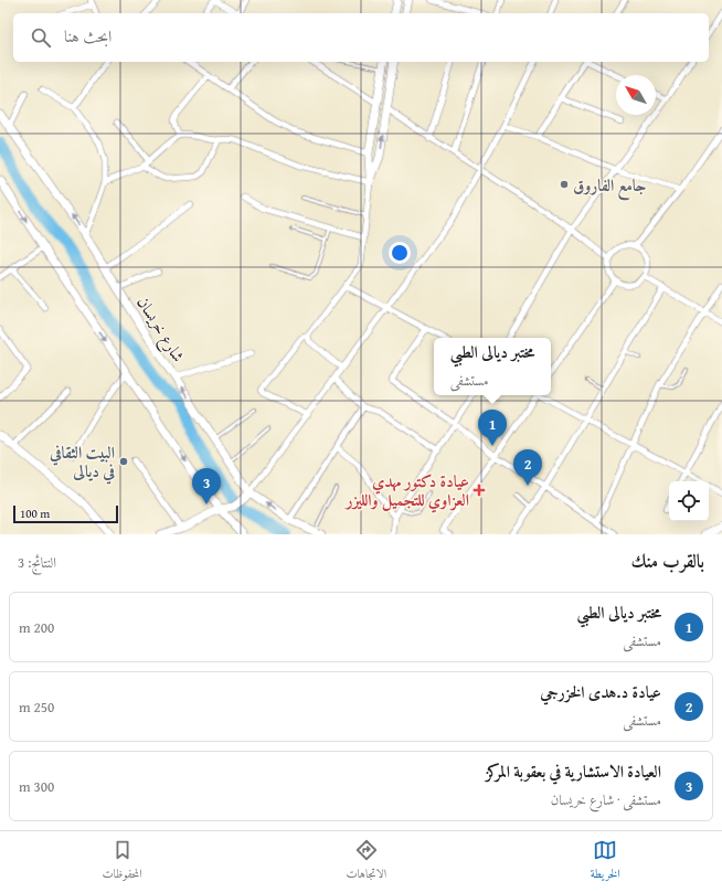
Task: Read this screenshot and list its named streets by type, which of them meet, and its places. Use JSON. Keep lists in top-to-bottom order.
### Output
{
  "streets": {
    "street": ["شارع خريسان"]
  },
  "places": {
    "other": ["جامع الفاروق", "البيت الثقافي في ديالى"],
    "health": ["عيادة دكتور مهدي العزاوي للتجميل والليزر"]
  },
  "scale_bar": "100 m",
  "north": "top left",
  "page": {
    "search": "ابحث هنا",
    "popup": ["مختبر ديالى الطبي", "مستشفى"],
    "pins": ["1", "2", "3"],
    "scale": "100 m",
    "heading": ["بالقرب منك", "النتائج: 3"],
    "list": [
      {
        "mark": "1",
        "name": "مختبر ديالى الطبي",
        "note": "مستشفى",
        "value": "200 m"
      },
      {
        "mark": "2",
        "name": "عيادة د.هدى الخزرجي",
        "note": "مستشفى",
        "value": "250 m"
      },
      {
        "mark": "3",
        "name": "العيادة الاستشارية في بعقوبة المركز",
        "note": "مستشفى · شارع خريسان",
        "value": "300 m"
      }
    ],
    "nav": ["الخريطة", "الاتجاهات", "المحفوظات"]
  }
}
